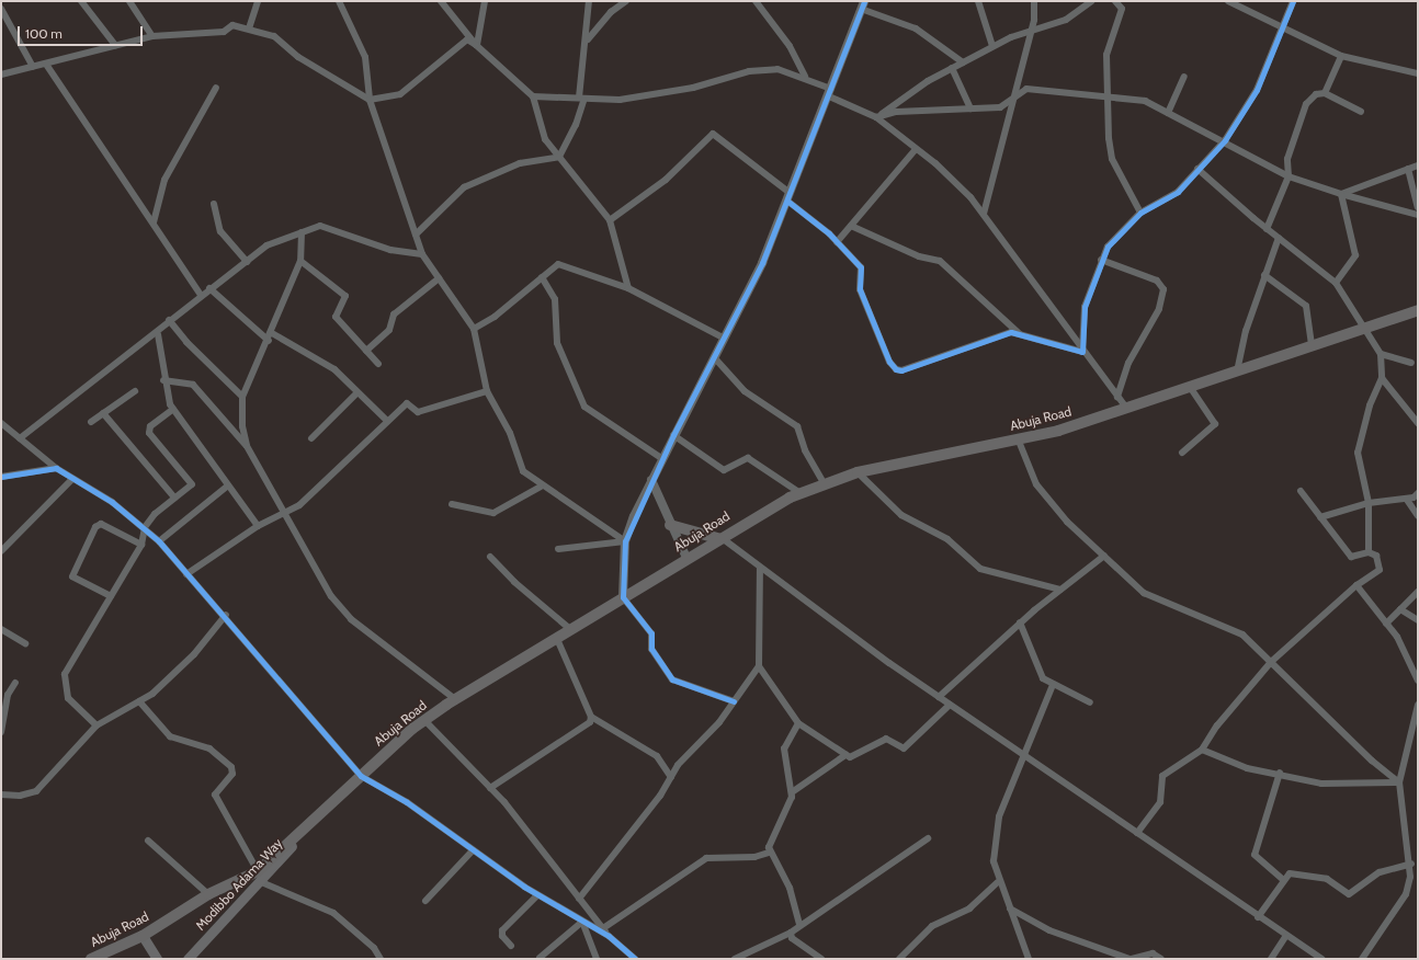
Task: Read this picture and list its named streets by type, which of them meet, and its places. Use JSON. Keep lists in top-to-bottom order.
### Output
{
  "streets": {
    "main road": ["Abuja Road", "Modibbo Adama Way"]
  },
  "crossings": [
    ["Abuja Road", "Modibbo Adama Way"]
  ],
  "scale_bar": "100 m"
}
